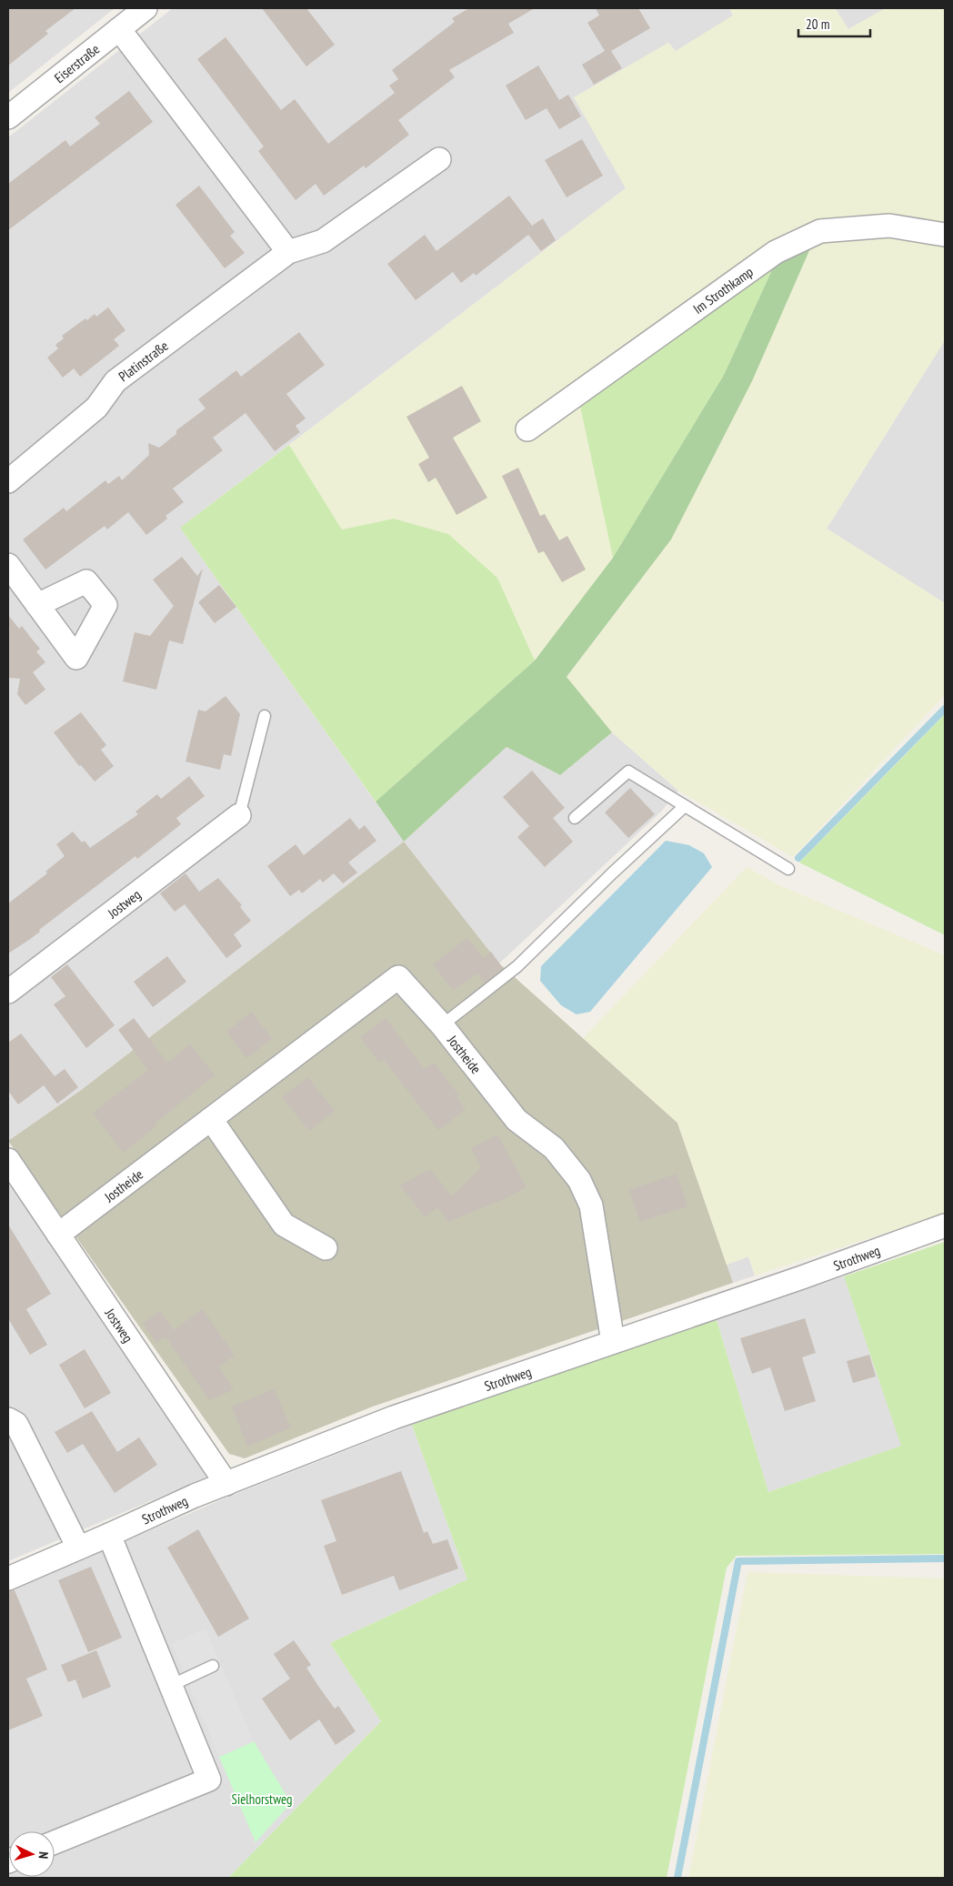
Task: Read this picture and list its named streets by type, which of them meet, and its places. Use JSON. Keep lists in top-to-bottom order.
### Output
{
  "streets": {
    "street": [
      "Eiserstraße",
      "Im Strothkamp",
      "Platinstraße",
      "Jostweg",
      "Jostheide",
      "Strothweg"
    ]
  },
  "crossings": [
    ["Jostweg", "Jostheide"],
    ["Jostweg", "Strothweg"],
    ["Jostheide", "Strothweg"]
  ],
  "parks": ["Sielhorstweg"],
  "scale_bar": "20 m",
  "north": "right"
}
